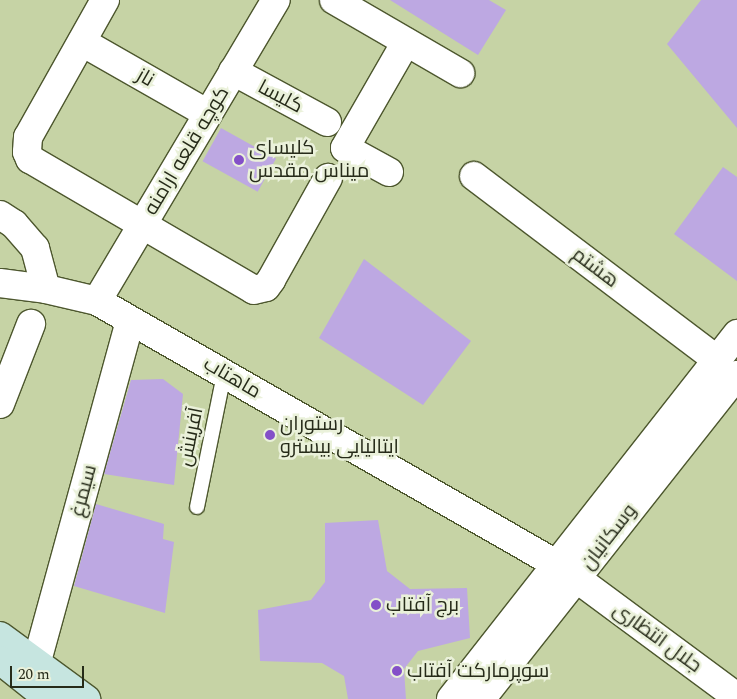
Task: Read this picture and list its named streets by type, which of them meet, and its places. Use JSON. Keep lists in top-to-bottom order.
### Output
{
  "streets": {
    "street": [
      "ناز",
      "کلیسا",
      "کوچه قلعه ارامنه",
      "هشتم",
      "ماهتاب",
      "سیمرغ",
      "وسکانیان",
      "جلال انتظاری"
    ],
    "lane": ["آفرینش"]
  },
  "crossings": [
    ["ناز", "کوچه قلعه ارامنه"],
    ["کلیسا", "کوچه قلعه ارامنه"],
    ["کوچه قلعه ارامنه", "ماهتاب"],
    ["ماهتاب", "آفرینش"],
    ["ماهتاب", "سیمرغ"],
    ["ماهتاب", "وسکانیان"],
    ["ماهتاب", "جلال انتظاری"],
    ["وسکانیان", "جلال انتظاری"]
  ],
  "places": [
    "کلیسای میناس مقدس",
    "رستوران ایتالیایی بیسترو",
    "برج آفتاب",
    "سوپرمارکت آفتاب"
  ],
  "scale_bar": "20 m"
}
